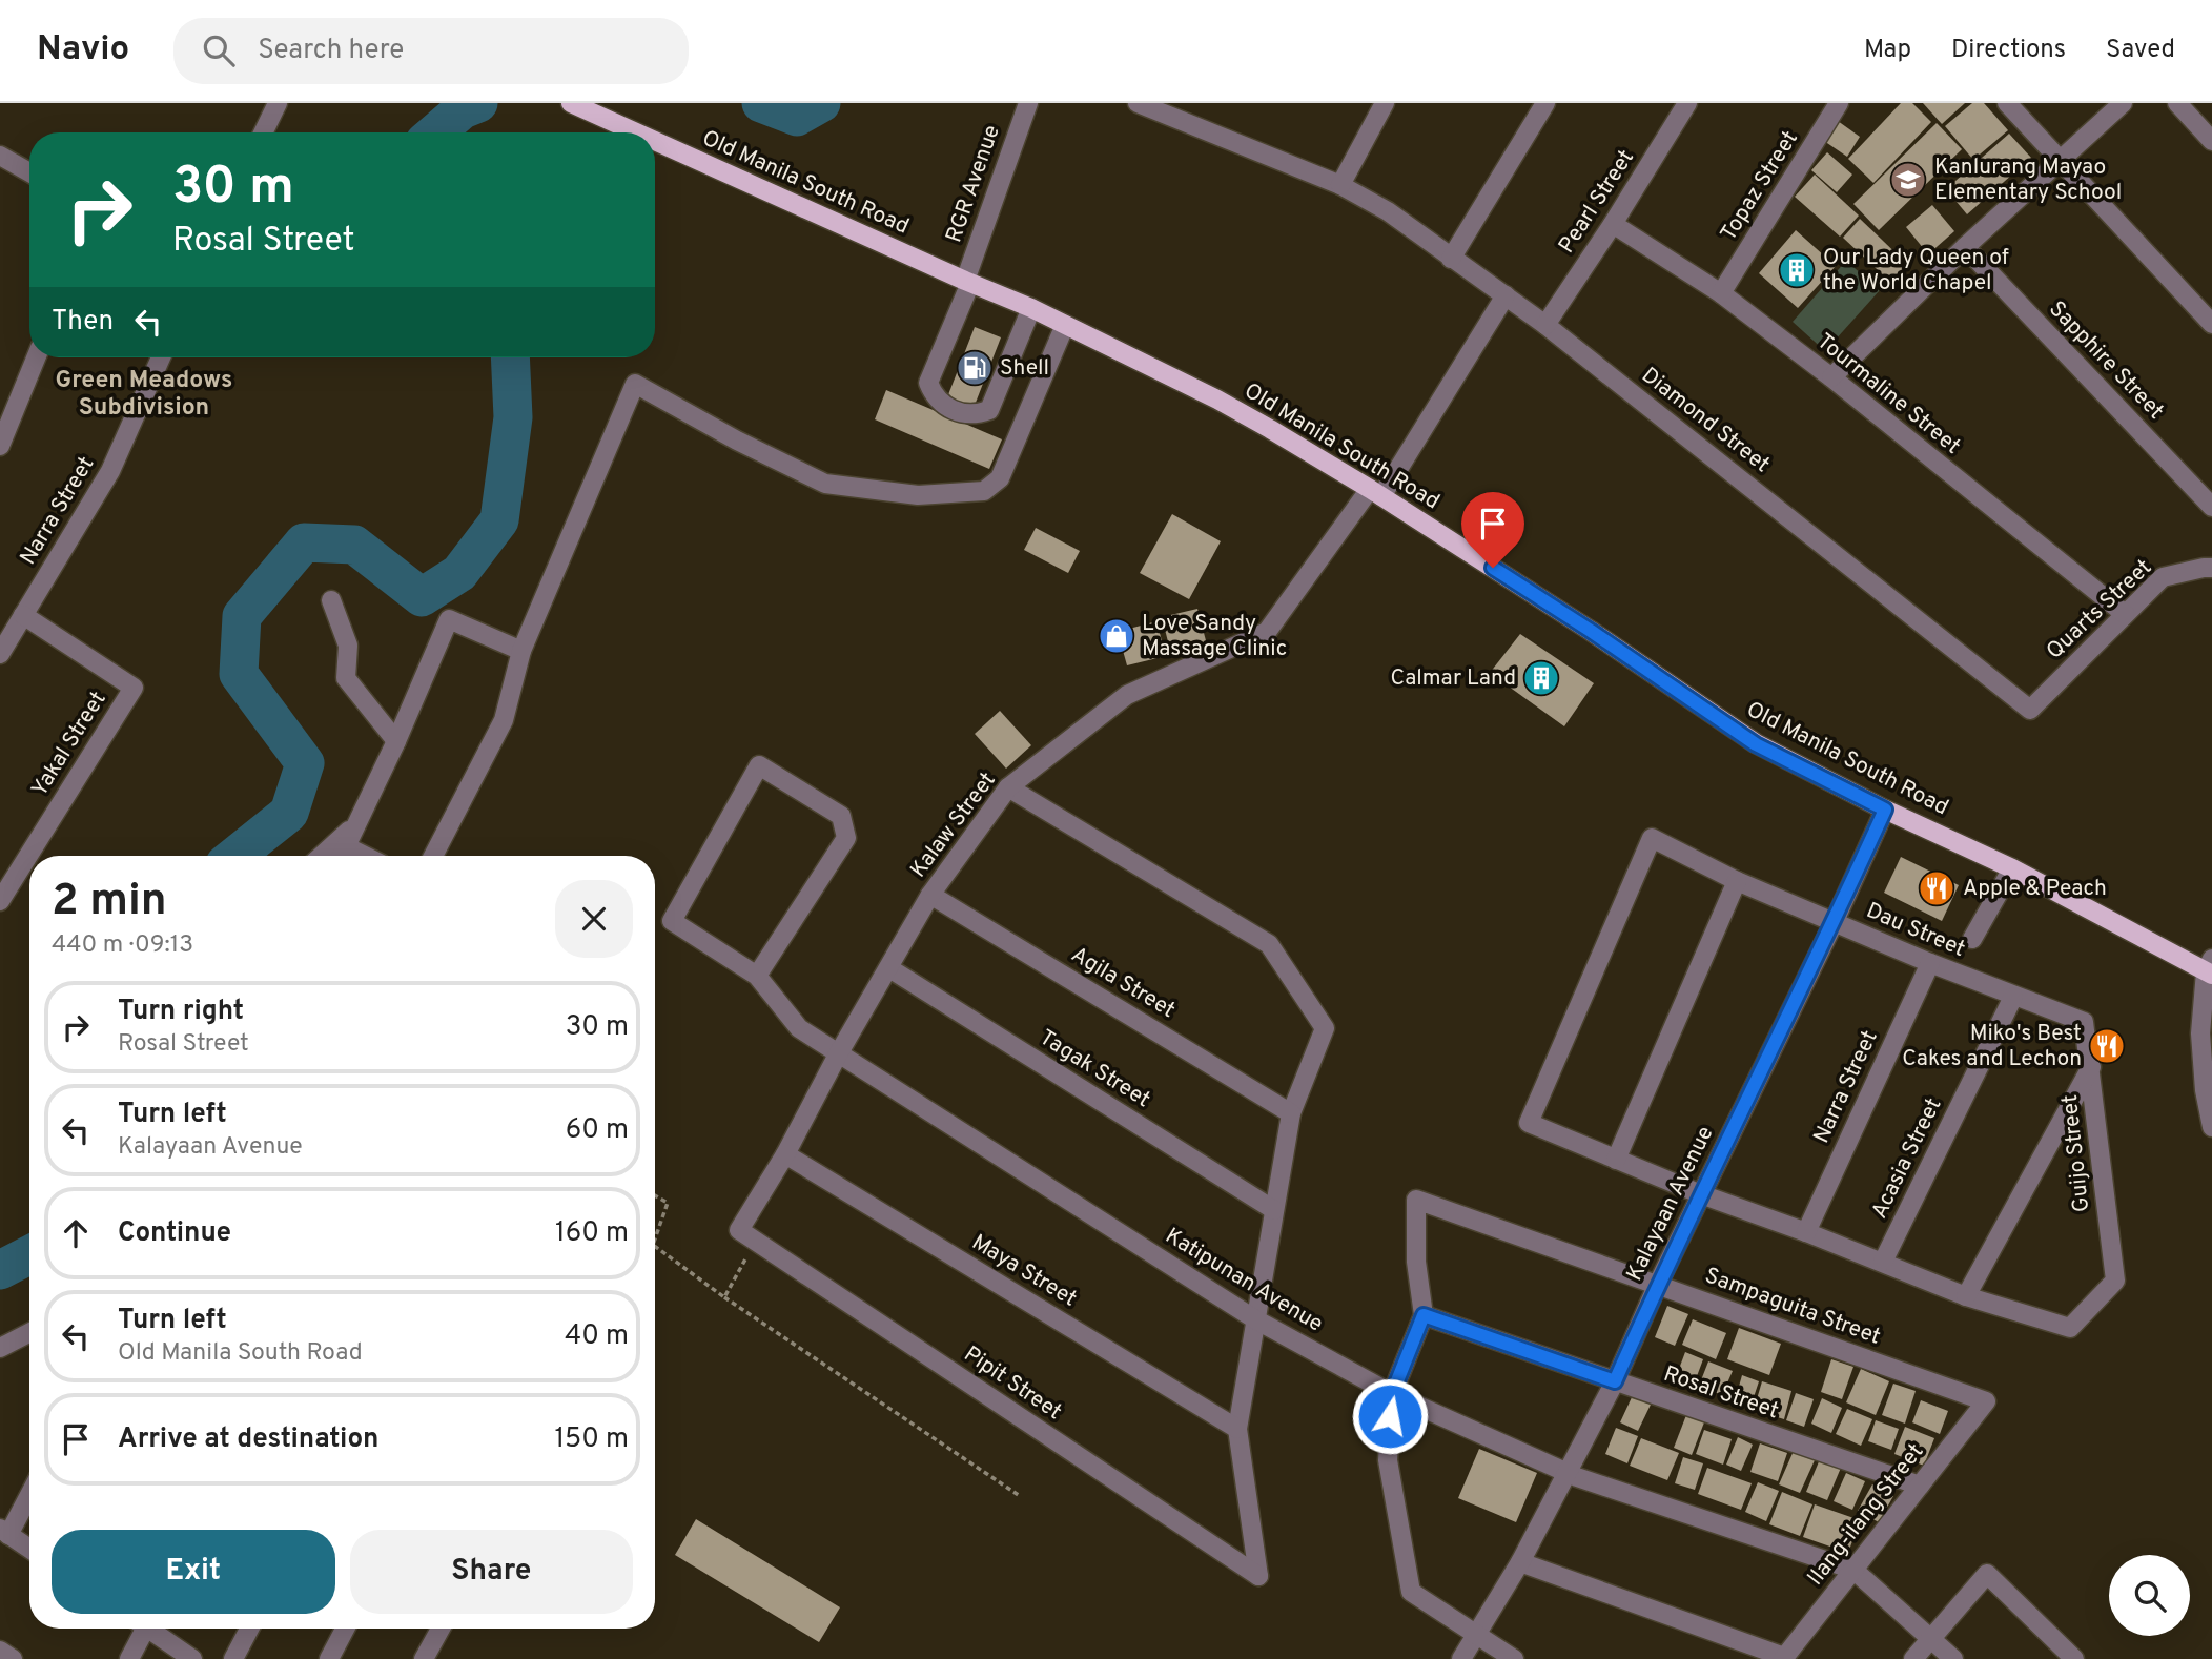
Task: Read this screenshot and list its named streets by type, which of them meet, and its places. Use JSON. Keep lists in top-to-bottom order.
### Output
{
  "streets": {
    "main road": ["Old Manila South Road"],
    "street": [
      "RGR Avenue",
      "Topaz Street",
      "Pearl Street",
      "Sapphire Street",
      "Tourmaline Street",
      "Diamond Street",
      "Narra Street",
      "Quarts Street",
      "Yakal Street",
      "Kalaw Street",
      "Dau Street",
      "Agila Street",
      "Tagak Street",
      "Guijo Street",
      "Acasia Street",
      "Kalayaan Avenue",
      "Maya Street",
      "Katipunan Avenue",
      "Sampaguita Street",
      "Pipit Street",
      "Rosal Street",
      "Ilang-ilang Street"
    ]
  },
  "crossings": [
    ["Old Manila South Road", "RGR Avenue"],
    ["Old Manila South Road", "Kalaw Street"],
    ["Old Manila South Road", "Kalayaan Avenue"],
    ["Topaz Street", "Tourmaline Street"],
    ["Pearl Street", "Tourmaline Street"],
    ["Pearl Street", "Diamond Street"],
    ["Tourmaline Street", "Quarts Street"],
    ["Diamond Street", "Quarts Street"],
    ["Diamond Street", "Kalaw Street"],
    ["Narra Street", "Yakal Street"],
    ["Narra Street", "Dau Street"],
    ["Kalaw Street", "Agila Street"],
    ["Kalaw Street", "Tagak Street"],
    ["Kalaw Street", "Maya Street"],
    ["Kalaw Street", "Katipunan Avenue"],
    ["Kalaw Street", "Pipit Street"],
    ["Dau Street", "Guijo Street"],
    ["Dau Street", "Acasia Street"],
    ["Dau Street", "Kalayaan Avenue"],
    ["Kalayaan Avenue", "Katipunan Avenue"],
    ["Kalayaan Avenue", "Sampaguita Street"],
    ["Kalayaan Avenue", "Rosal Street"],
    ["Maya Street", "Pipit Street"],
    ["Katipunan Avenue", "Ilang-ilang Street"],
    ["Sampaguita Street", "Rosal Street"],
    ["Sampaguita Street", "Ilang-ilang Street"],
    ["Rosal Street", "Ilang-ilang Street"]
  ],
  "districts": ["Green Meadows Subdivision"],
  "places": {
    "school or university": ["Kanlurang Mayao Elementary School"],
    "building": ["Our Lady Queen of the World Chapel", "Calmar Land"],
    "fuel station": ["Shell"],
    "shop": ["Love Sandy Massage Clinic"],
    "restaurant": ["Apple & Peach", "Miko's Best Cakes and Lechon"]
  },
  "page": {
    "header": "Navio",
    "search": "Search here",
    "nav": ["Map", "Directions", "Saved"],
    "turn": ["30 m", "Rosal Street"],
    "then": "Then",
    "heading": ["2 min", "440 m · 09:13"],
    "list": [
      {
        "name": "Turn right",
        "note": "Rosal Street",
        "value": "30 m"
      },
      {
        "name": "Turn left",
        "note": "Kalayaan Avenue",
        "value": "60 m"
      },
      {
        "name": "Continue",
        "value": "160 m"
      },
      {
        "name": "Turn left",
        "note": "Old Manila South Road",
        "value": "40 m"
      },
      {
        "name": "Arrive at destination",
        "value": "150 m"
      }
    ],
    "buttons": ["Exit", "Share"]
  }
}
